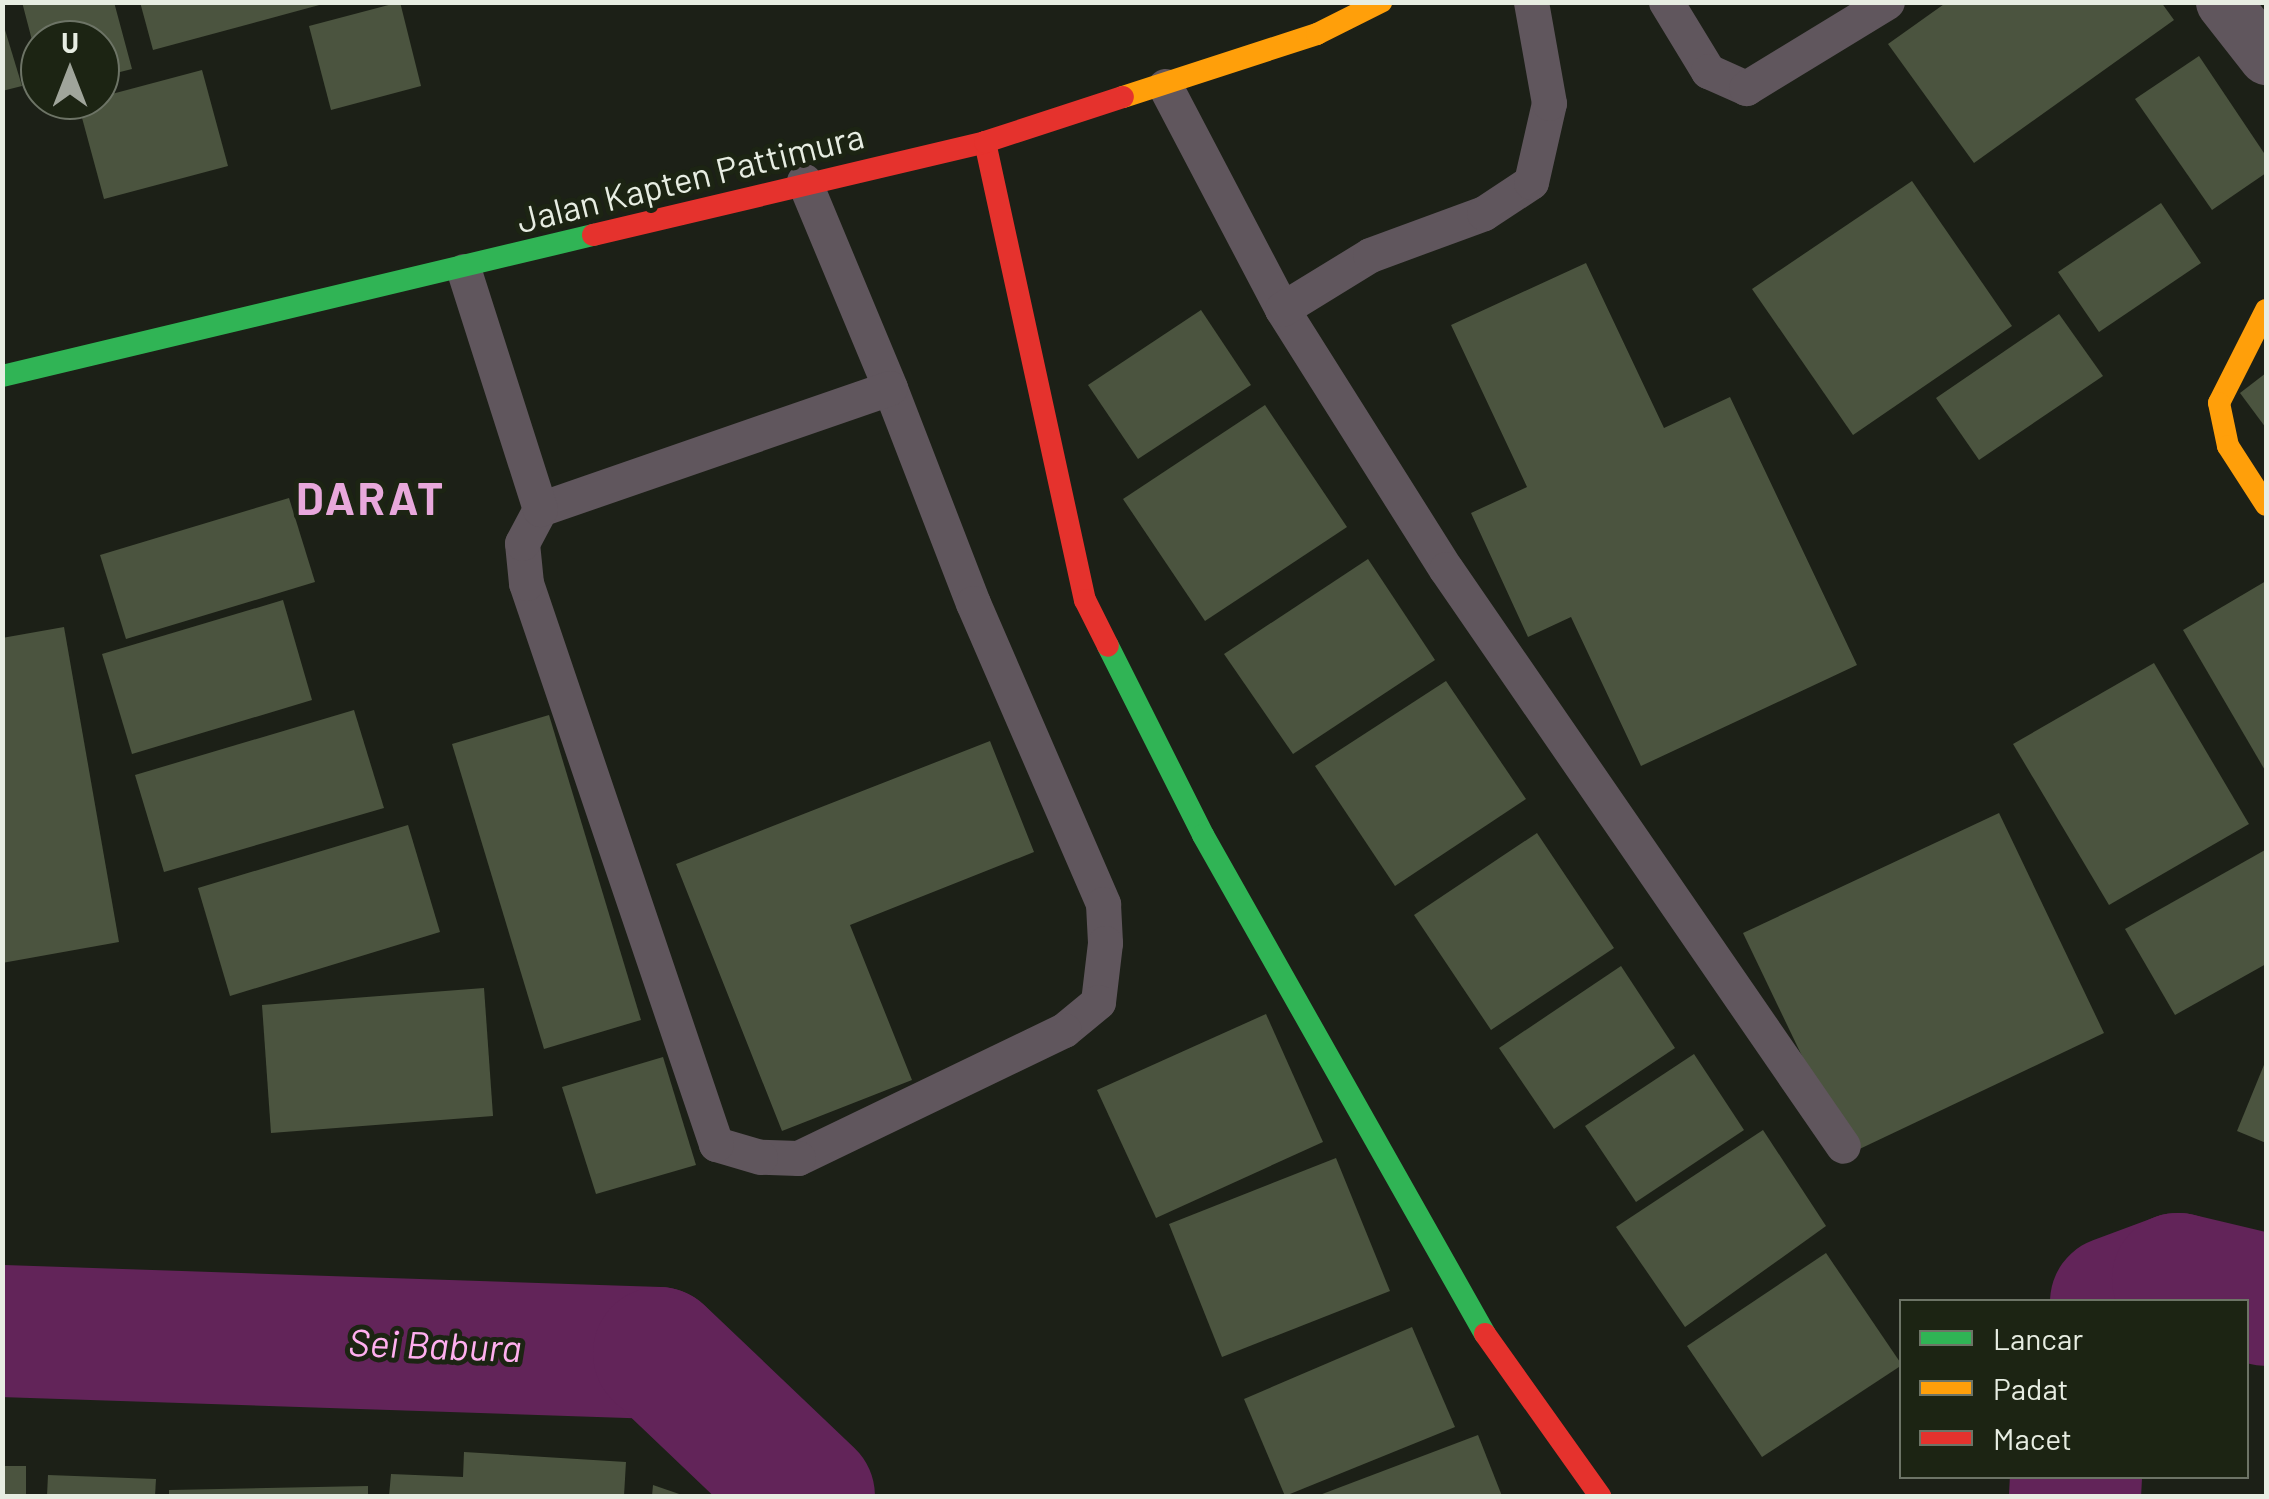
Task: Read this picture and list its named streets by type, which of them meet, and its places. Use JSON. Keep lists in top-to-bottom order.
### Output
{
  "streets": {
    "street": ["Jalan Kapten Pattimura"]
  },
  "districts": ["DARAT"],
  "water": ["Sei Babura"],
  "legend": ["Lancar", "Padat", "Macet"],
  "north": "top"
}
